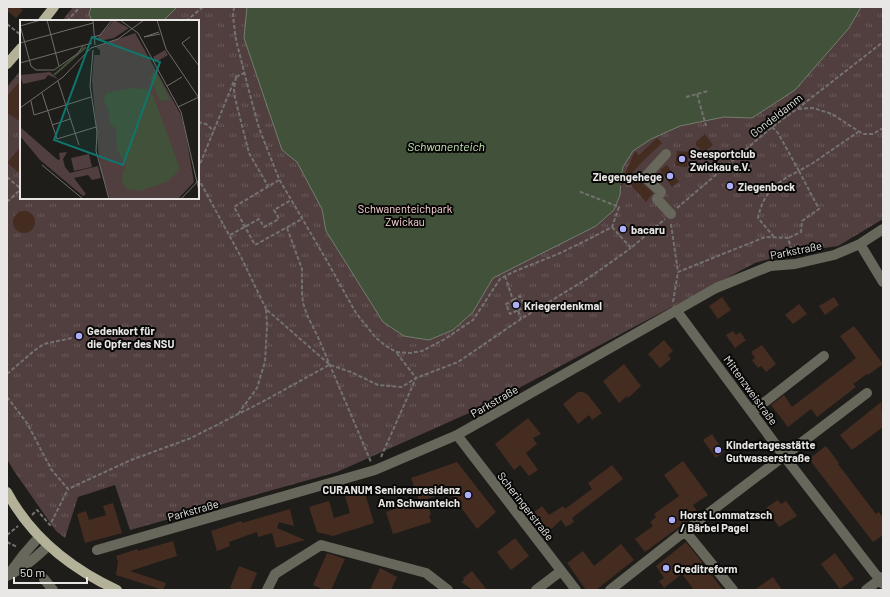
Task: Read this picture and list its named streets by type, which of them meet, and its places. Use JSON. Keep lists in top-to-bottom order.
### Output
{
  "streets": {
    "street": ["Parkstraße", "Mittenzweistraße", "Scheringerstraße"],
    "path": ["Gondeldamm"]
  },
  "crossings": [
    ["Parkstraße", "Mittenzweistraße"],
    ["Parkstraße", "Scheringerstraße"]
  ],
  "water": ["Schwanenteich"],
  "parks": ["Schwanenteichpark Zwickau"],
  "places": [
    "Seesportclub Zwickau e.V.",
    "Ziegengehege",
    "Ziegenbock",
    "bacaru",
    "Kriegerdenkmal",
    "Gedenkort für die Opfer des NSU",
    "Kindertagesstätte Gutwasserstraße",
    "CURANUM Seniorenresidenz Am Schwanteich",
    "Horst Lommatzsch / Bärbel Pagel",
    "Creditreform"
  ],
  "scale_bar": "50 m"
}
